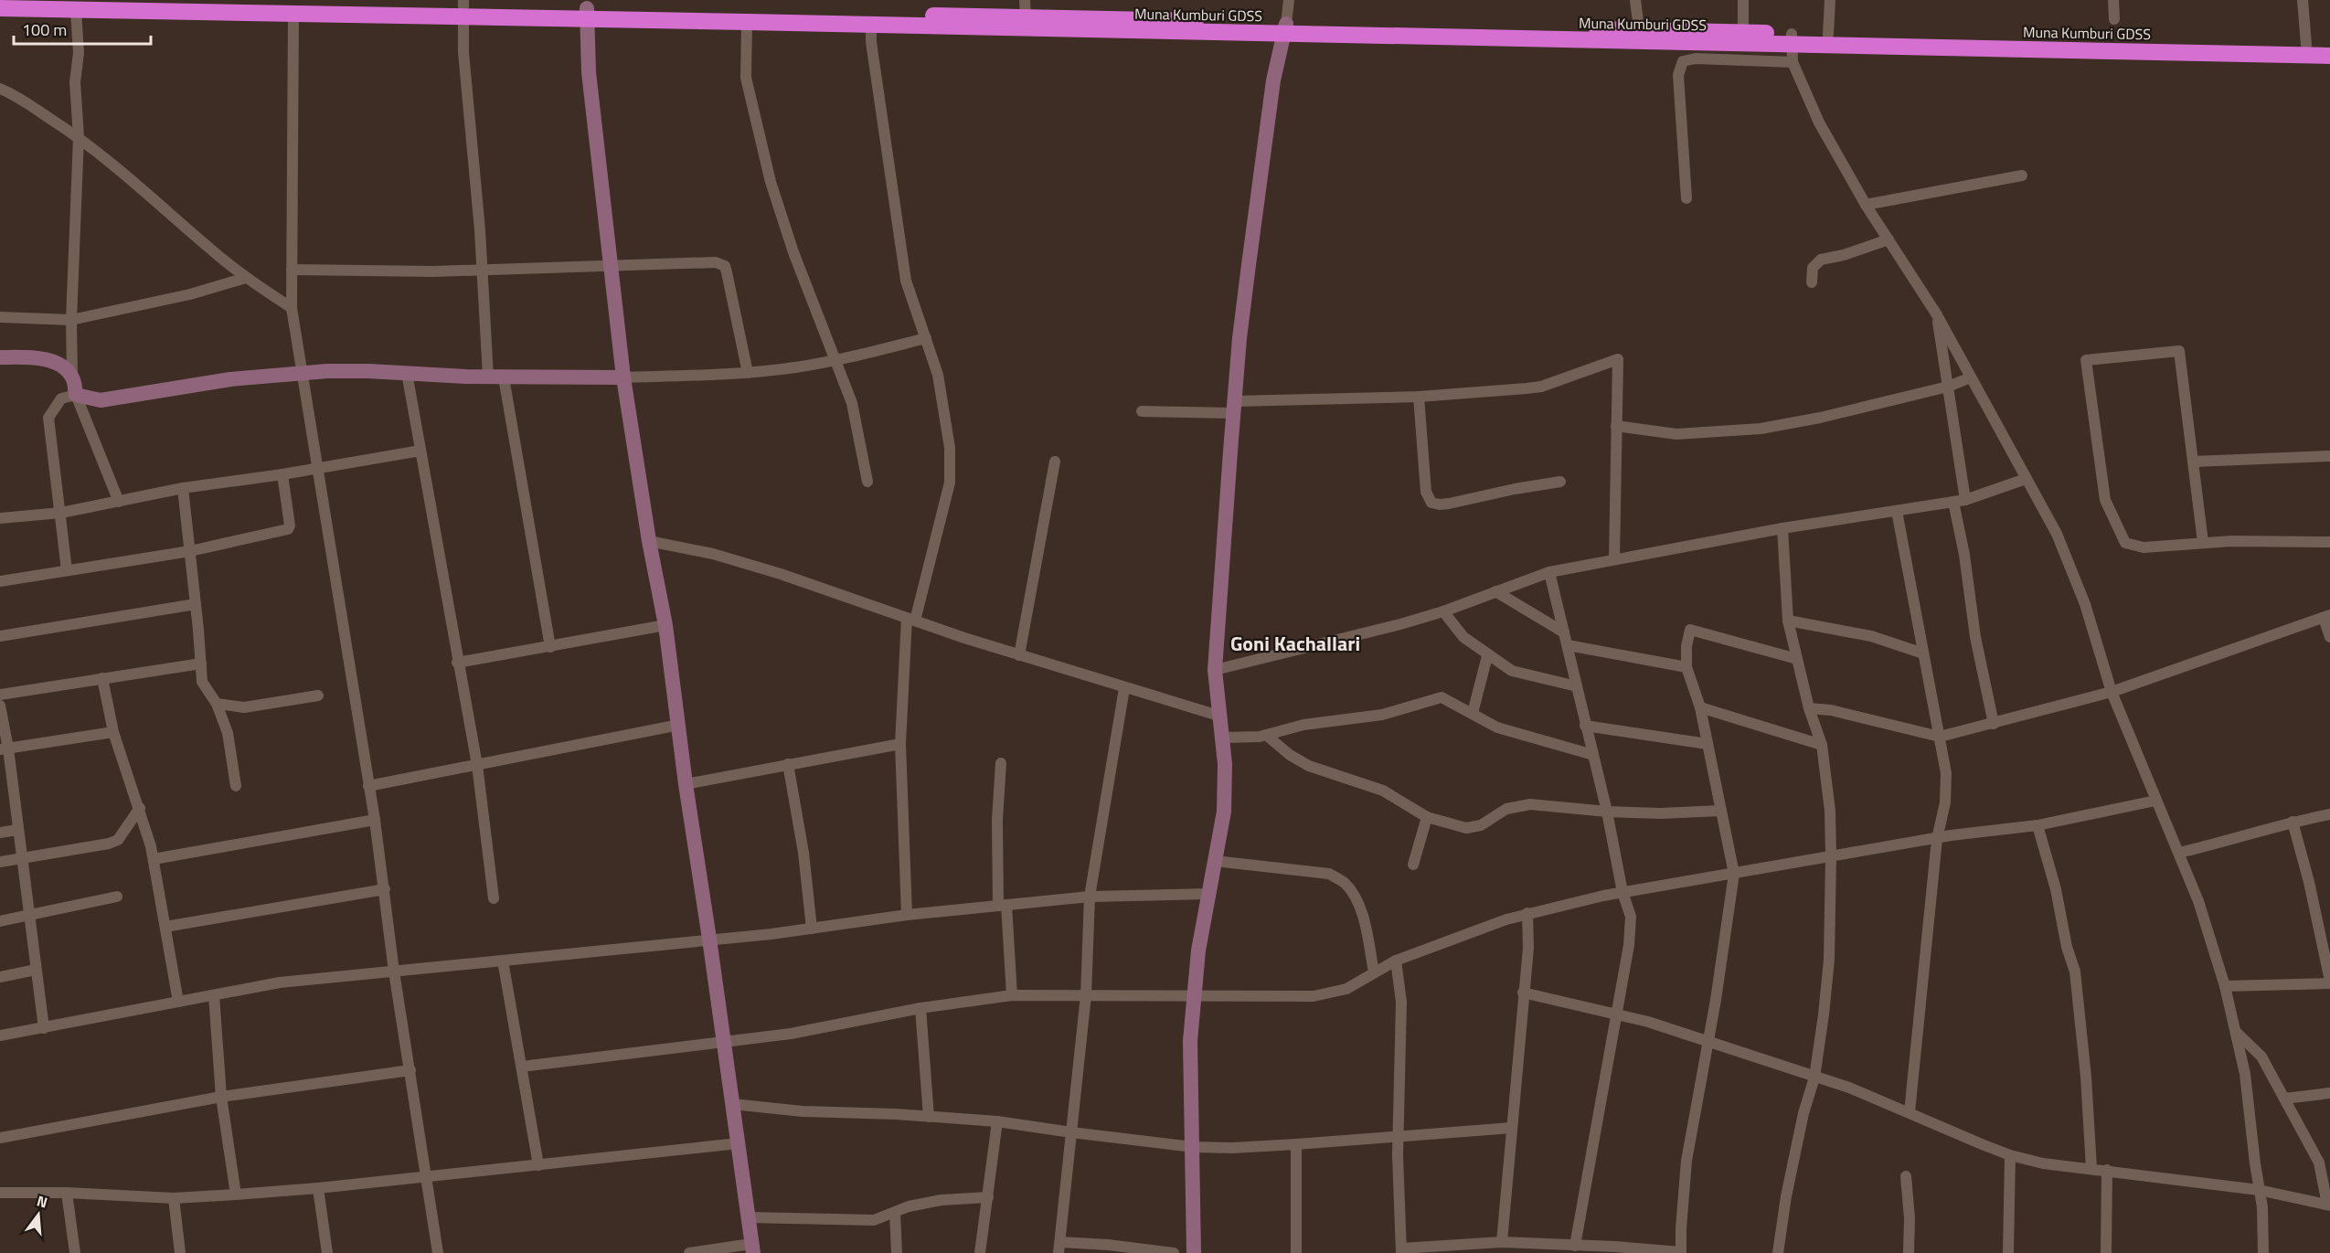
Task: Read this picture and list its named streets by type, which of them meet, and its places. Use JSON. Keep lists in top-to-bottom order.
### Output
{
  "streets": {
    "highway": ["Muna Kumburi GDSS"]
  },
  "districts": ["Goni Kachallari"],
  "scale_bar": "100 m",
  "north": "top"
}
